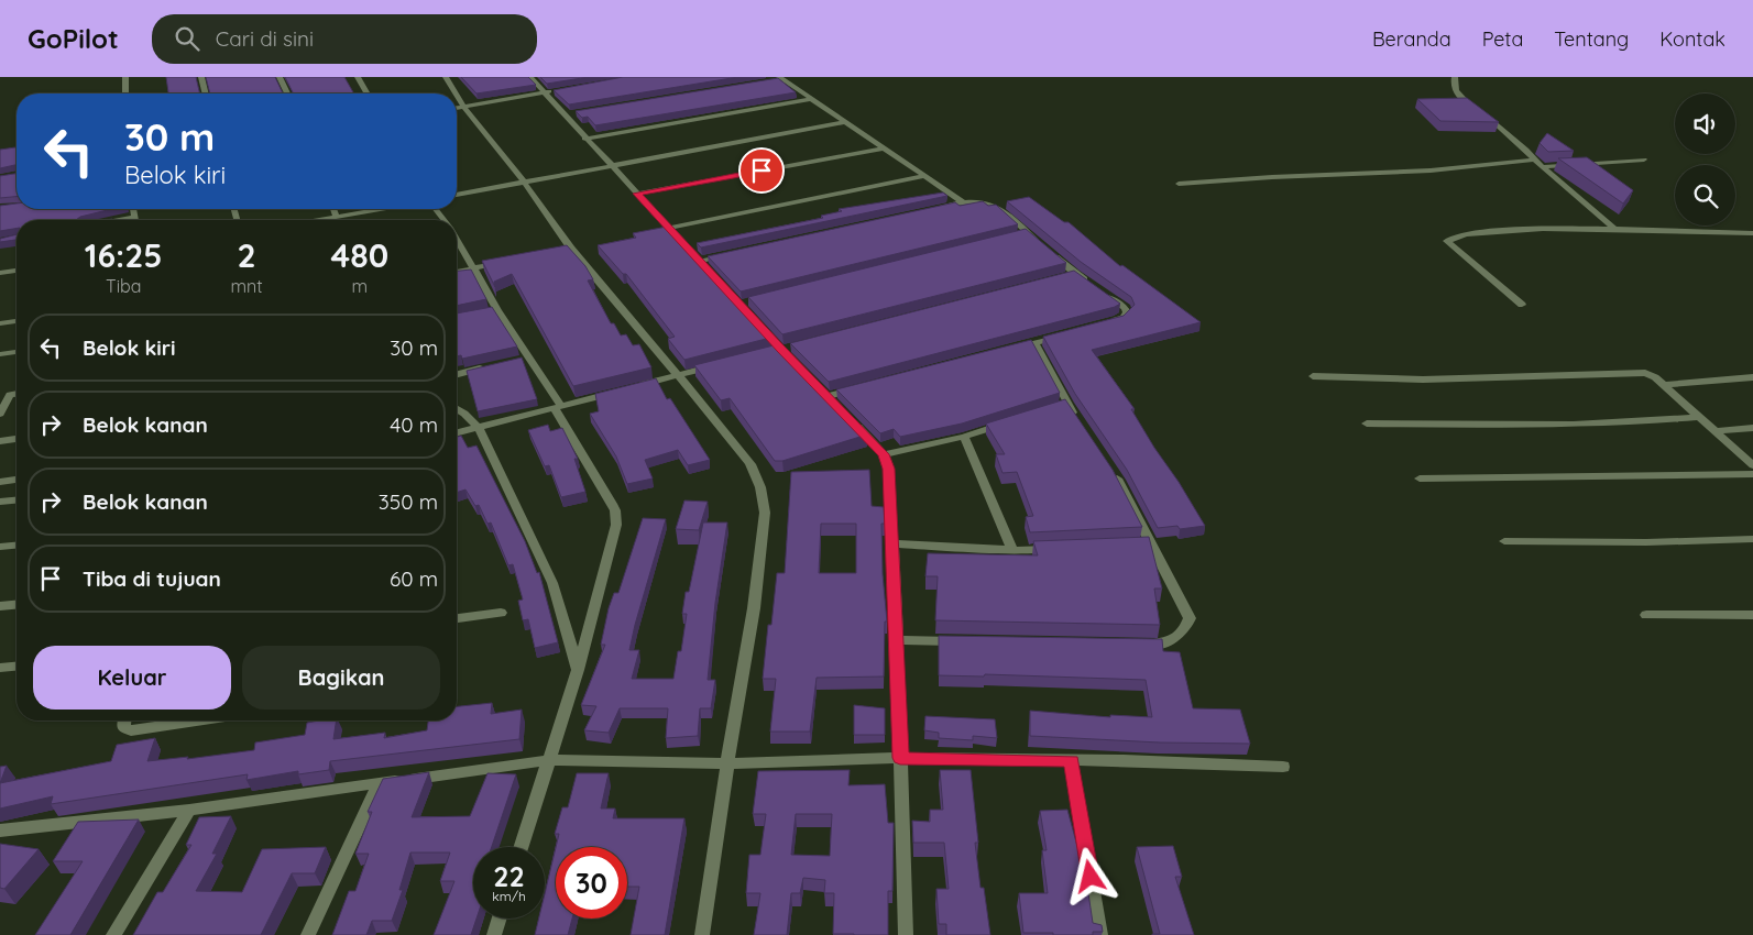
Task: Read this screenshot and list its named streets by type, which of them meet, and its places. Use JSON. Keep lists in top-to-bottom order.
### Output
{
  "page": {
    "header": "GoPilot",
    "search": "Cari di sini",
    "nav": [
      "Beranda",
      "Peta",
      "Tentang",
      "Kontak"
    ],
    "turn": ["30 m", "Belok kiri"],
    "eta": [
      "16:25",
      "Tiba",
      "2",
      "mnt",
      "480",
      "m"
    ],
    "list": [
      {
        "name": "Belok kiri",
        "value": "30 m"
      },
      {
        "name": "Belok kanan",
        "value": "40 m"
      },
      {
        "name": "Belok kanan",
        "value": "350 m"
      },
      {
        "name": "Tiba di tujuan",
        "value": "60 m"
      }
    ],
    "buttons": ["Keluar", "Bagikan"],
    "speed": "22 km/h",
    "limit": "30"
  }
}
